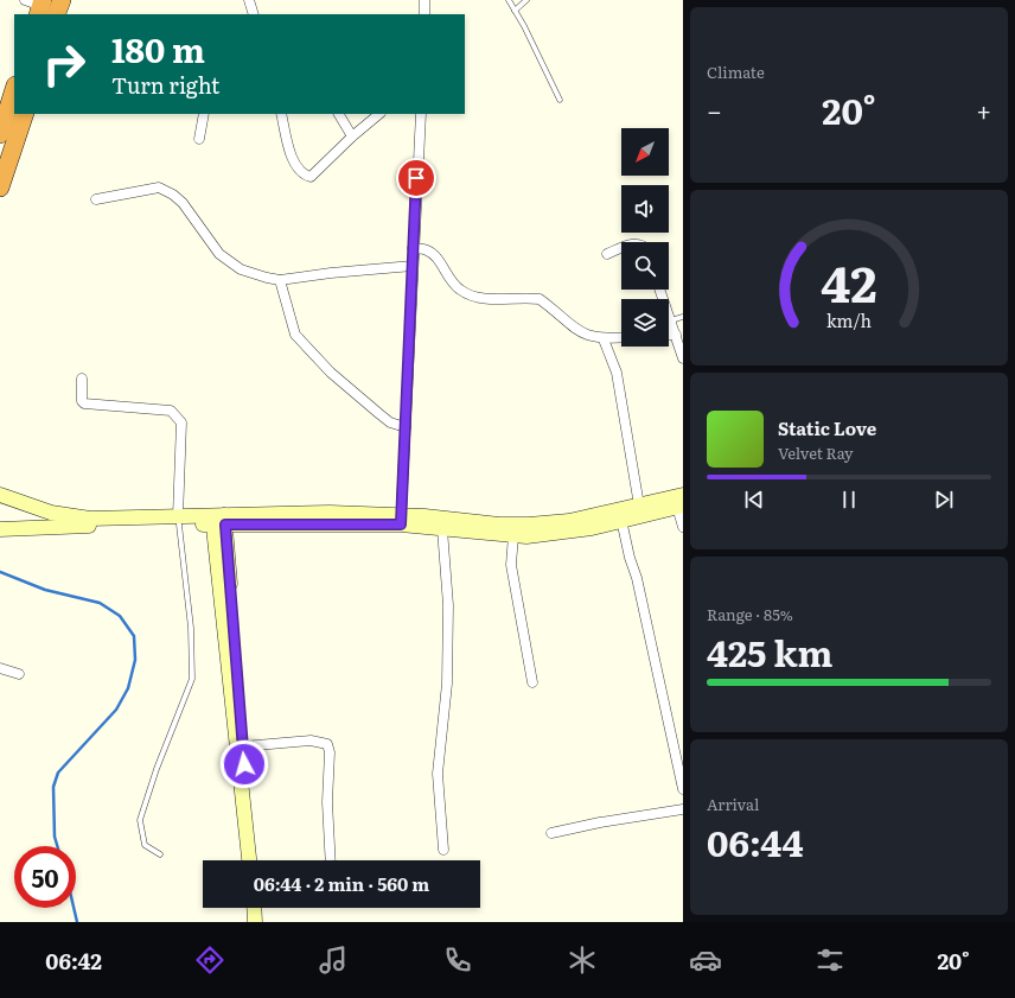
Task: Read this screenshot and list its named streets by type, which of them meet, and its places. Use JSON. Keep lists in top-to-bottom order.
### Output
{
  "north": "bottom left",
  "page": {
    "tile": [
      "Climate",
      ["Range · 85%", "425 km"],
      ["Arrival", "06:44"]
    ],
    "turn": ["180 m", "Turn right"],
    "heat": ["−", "20°", "+"],
    "song": ["Static Love", "Velvet Ray"],
    "limit": "50",
    "trip": "06:44 · 2 min · 560 m",
    "tabs": ["06:42", "20°"],
    "gauge": ["42", "km/h"]
  }
}
